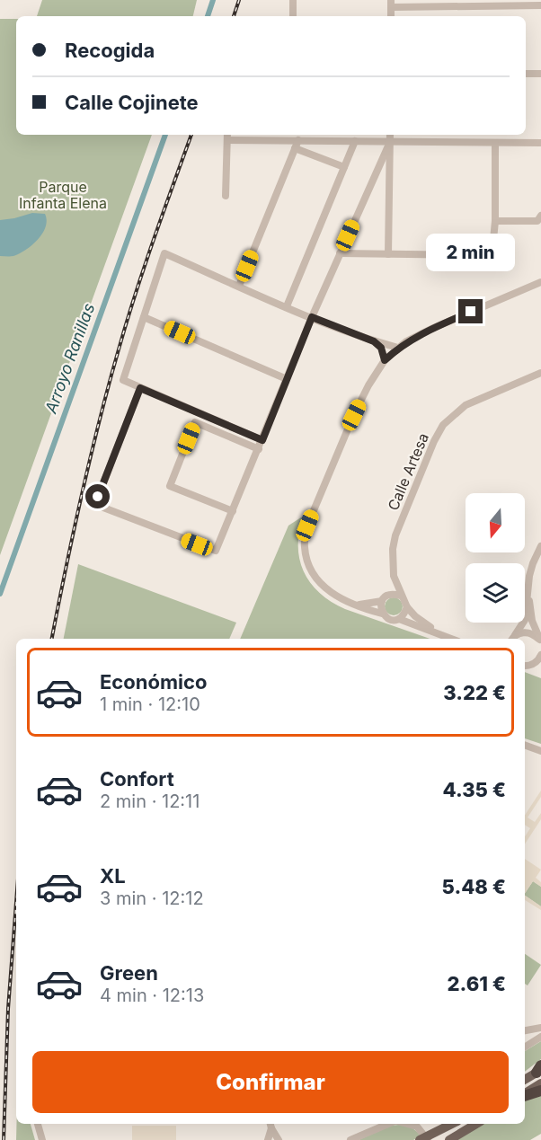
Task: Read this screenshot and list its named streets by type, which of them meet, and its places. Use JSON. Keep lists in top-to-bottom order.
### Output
{
  "streets": {
    "street": ["Calle Artesa"]
  },
  "water": ["Arroyo Ranillas"],
  "parks": ["Parque Infanta Elena"],
  "north": "bottom",
  "page": {
    "banner": ["Recogida", "Calle Cojinete"],
    "bubble": "2 min",
    "list": [
      {
        "name": "Económico",
        "note": "1 min · 12:10",
        "value": "3.22 €"
      },
      {
        "name": "Confort",
        "note": "2 min · 12:11",
        "value": "4.35 €"
      },
      {
        "name": "XL",
        "note": "3 min · 12:12",
        "value": "5.48 €"
      },
      {
        "name": "Green",
        "note": "4 min · 12:13",
        "value": "2.61 €"
      }
    ],
    "buttons": "Confirmar"
  }
}
